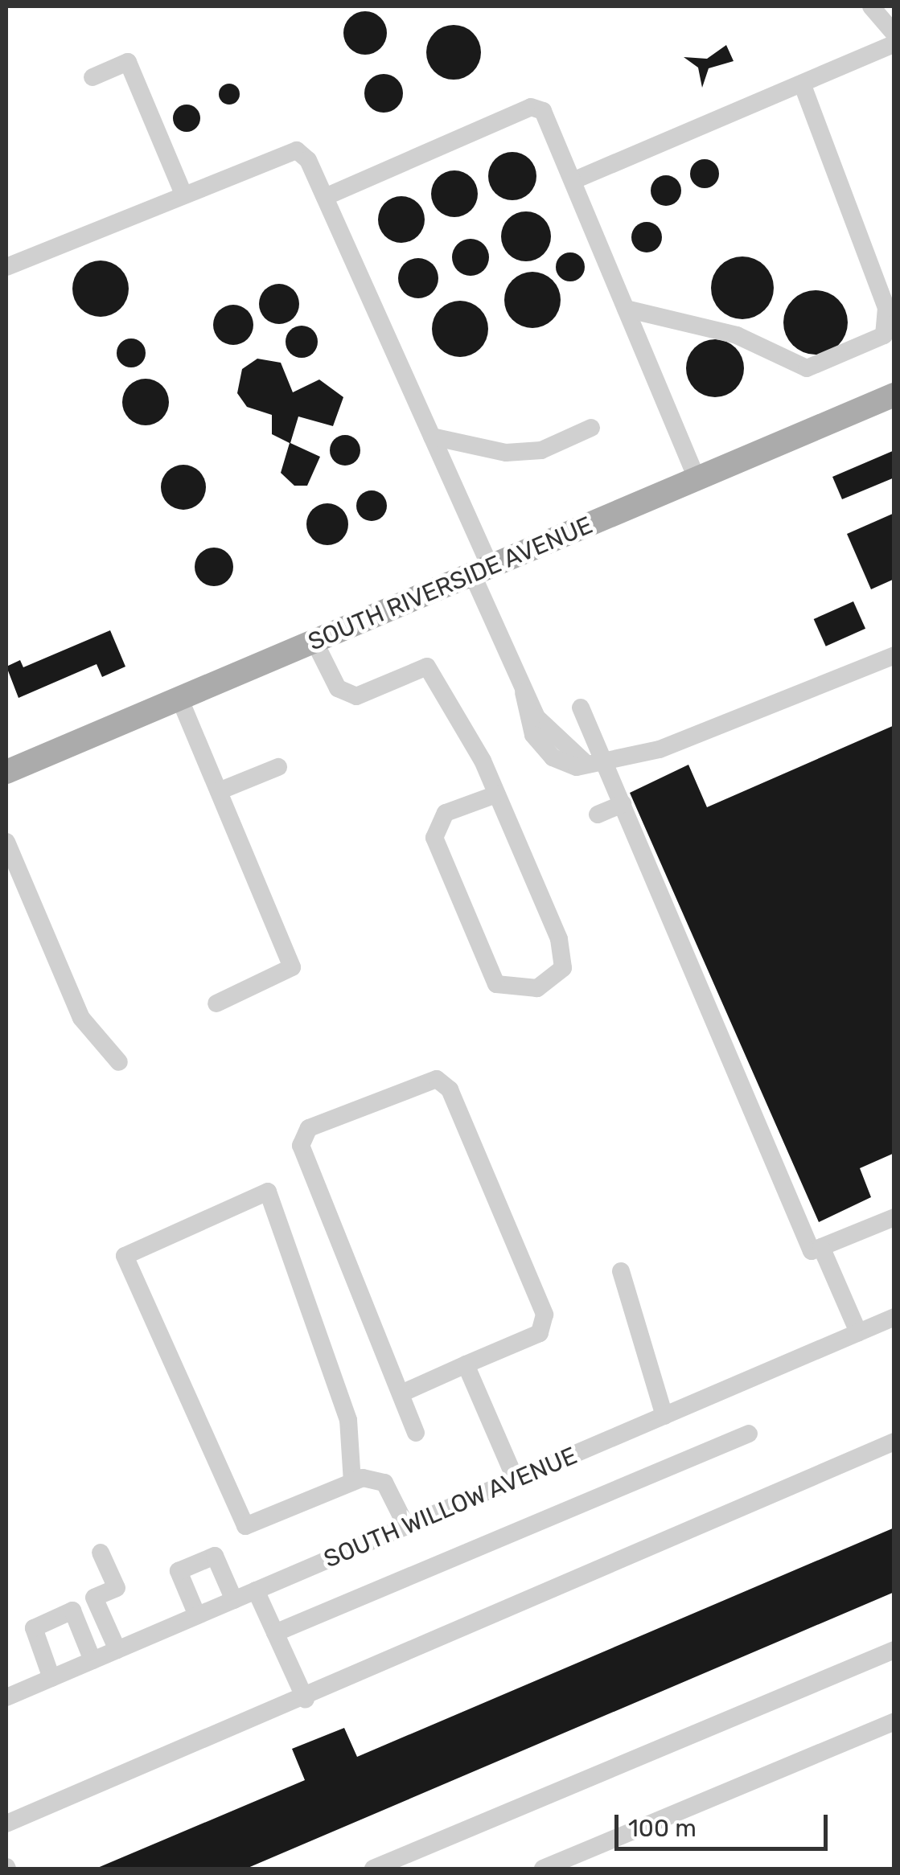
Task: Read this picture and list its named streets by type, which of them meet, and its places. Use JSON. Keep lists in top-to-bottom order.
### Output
{
  "streets": {
    "main road": ["SOUTH RIVERSIDE AVENUE"],
    "street": ["SOUTH WILLOW AVENUE"]
  },
  "scale_bar": "100 m"
}
